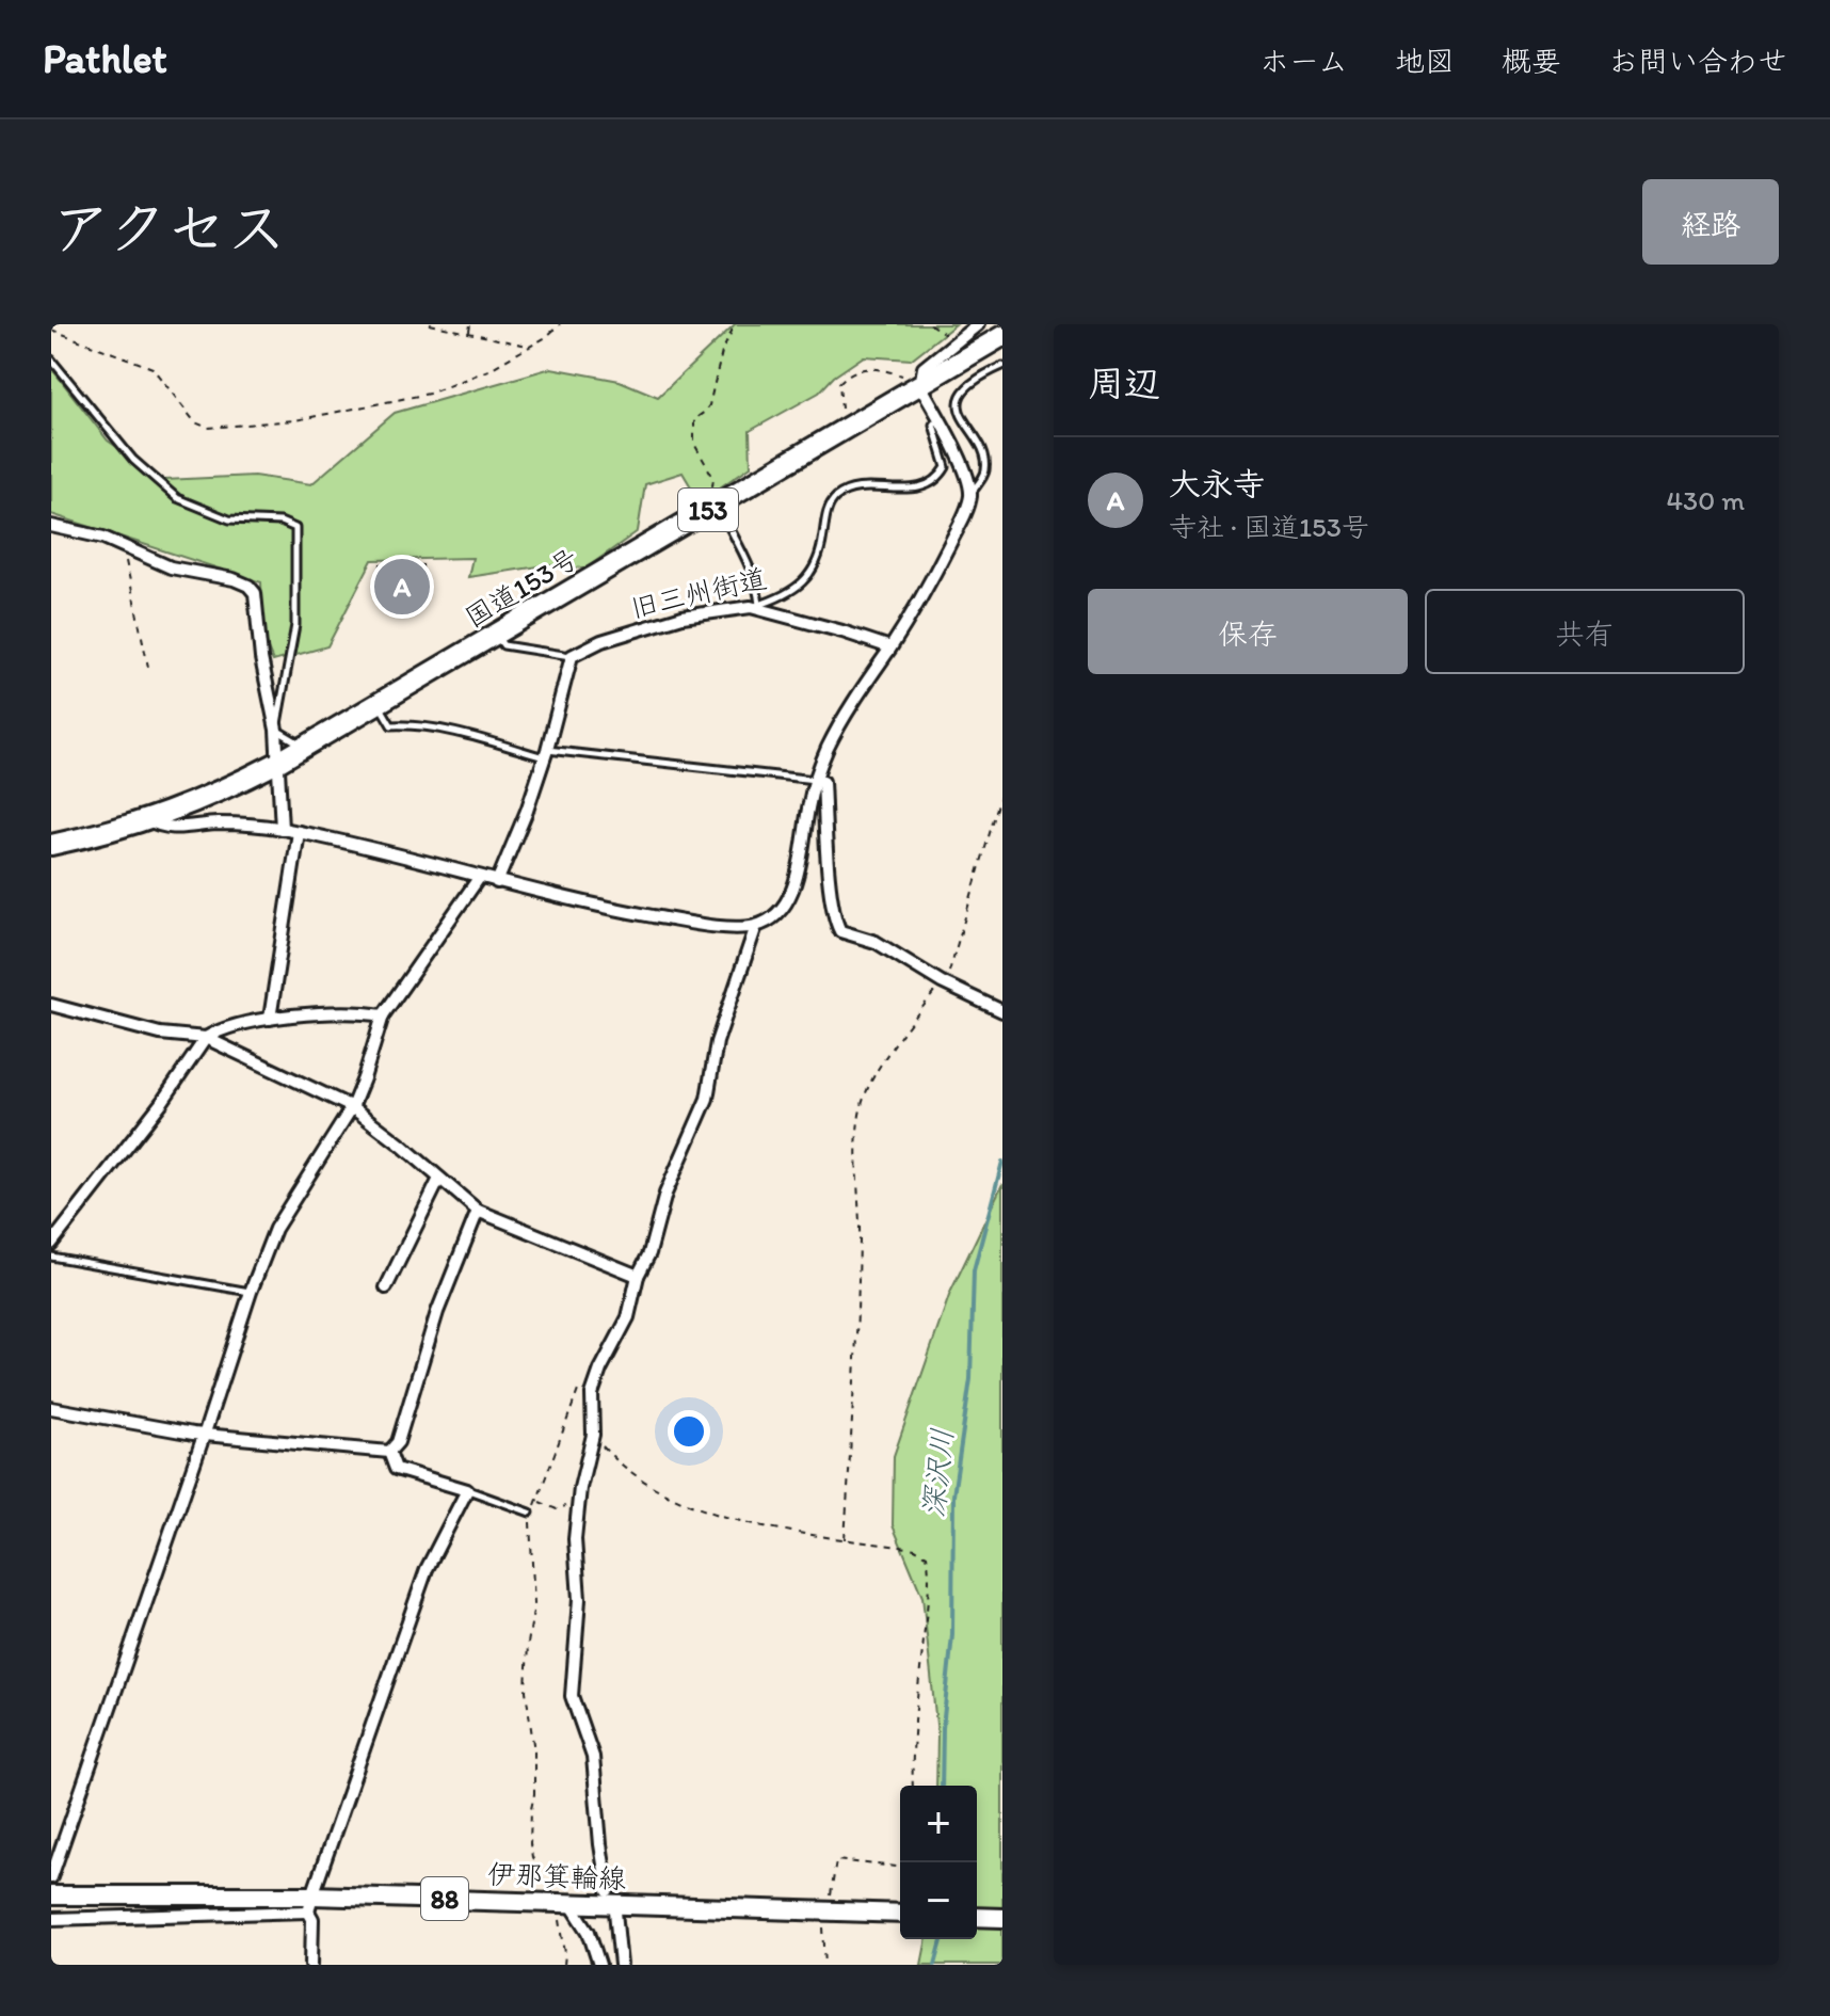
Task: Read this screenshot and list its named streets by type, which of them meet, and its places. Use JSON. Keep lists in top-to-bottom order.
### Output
{
  "streets": {
    "highway": ["153", "国道153号"],
    "main road": ["伊那箕輪線", "88"],
    "street": ["旧三州街道"]
  },
  "water": ["深沢川"],
  "page": {
    "header": "Pathlet",
    "nav": [
      "ホーム",
      "地図",
      "概要",
      "お問い合わせ"
    ],
    "title": "アクセス",
    "buttons": [
      "経路",
      ["保存", "共有"]
    ],
    "heading": "周辺",
    "list": [
      {
        "mark": "A",
        "name": "大永寺",
        "note": "寺社 · 国道153号",
        "value": "430 m"
      }
    ],
    "pins": "A",
    "map_buttons": ["+", "−"]
  }
}
